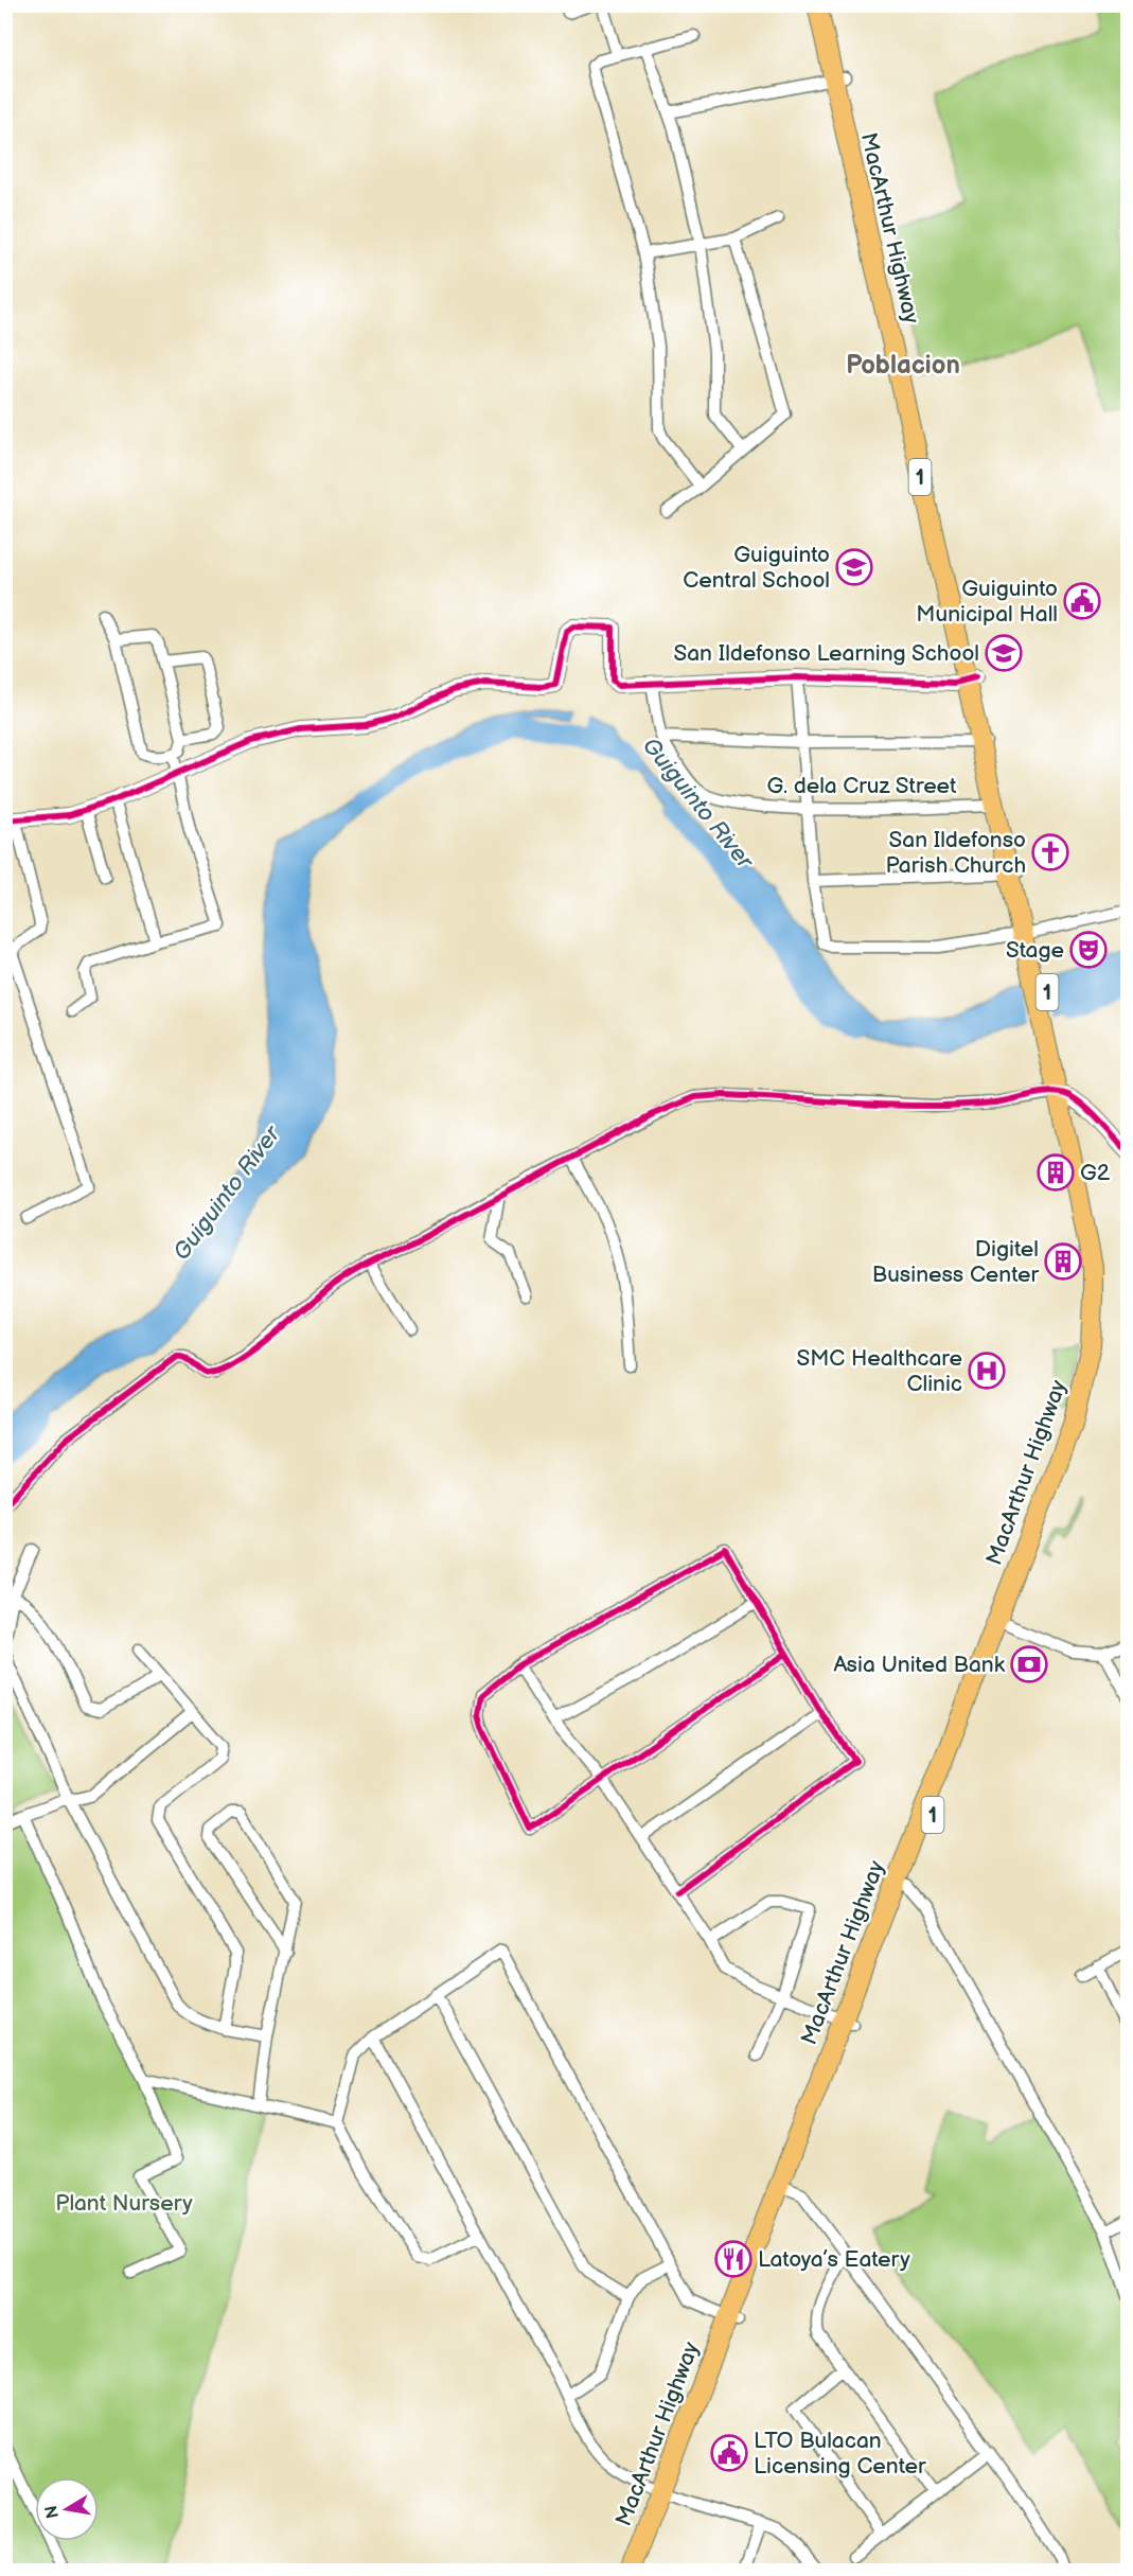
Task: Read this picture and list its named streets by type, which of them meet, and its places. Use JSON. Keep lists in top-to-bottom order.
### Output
{
  "streets": {
    "highway": ["MacArthur Highway", "1"],
    "street": ["G. dela Cruz Street"]
  },
  "crossings": [
    ["MacArthur Highway", "G. dela Cruz Street"]
  ],
  "districts": ["Poblacion"],
  "water": ["Guiguinto River"],
  "parks": ["Plant Nursery"],
  "places": {
    "school or university": ["Guiguinto Central School", "San Ildefonso Learning School"],
    "public building": ["Guiguinto Municipal Hall", "LTO Bulacan Licensing Center"],
    "church": ["San Ildefonso Parish Church"],
    "theatre": ["Stage"],
    "building": ["G2", "Digitel Business Center"],
    "hospital": ["SMC Healthcare Clinic"],
    "bank": ["Asia United Bank"],
    "restaurant": ["Latoya’s Eatery"]
  },
  "north": "left"
}
